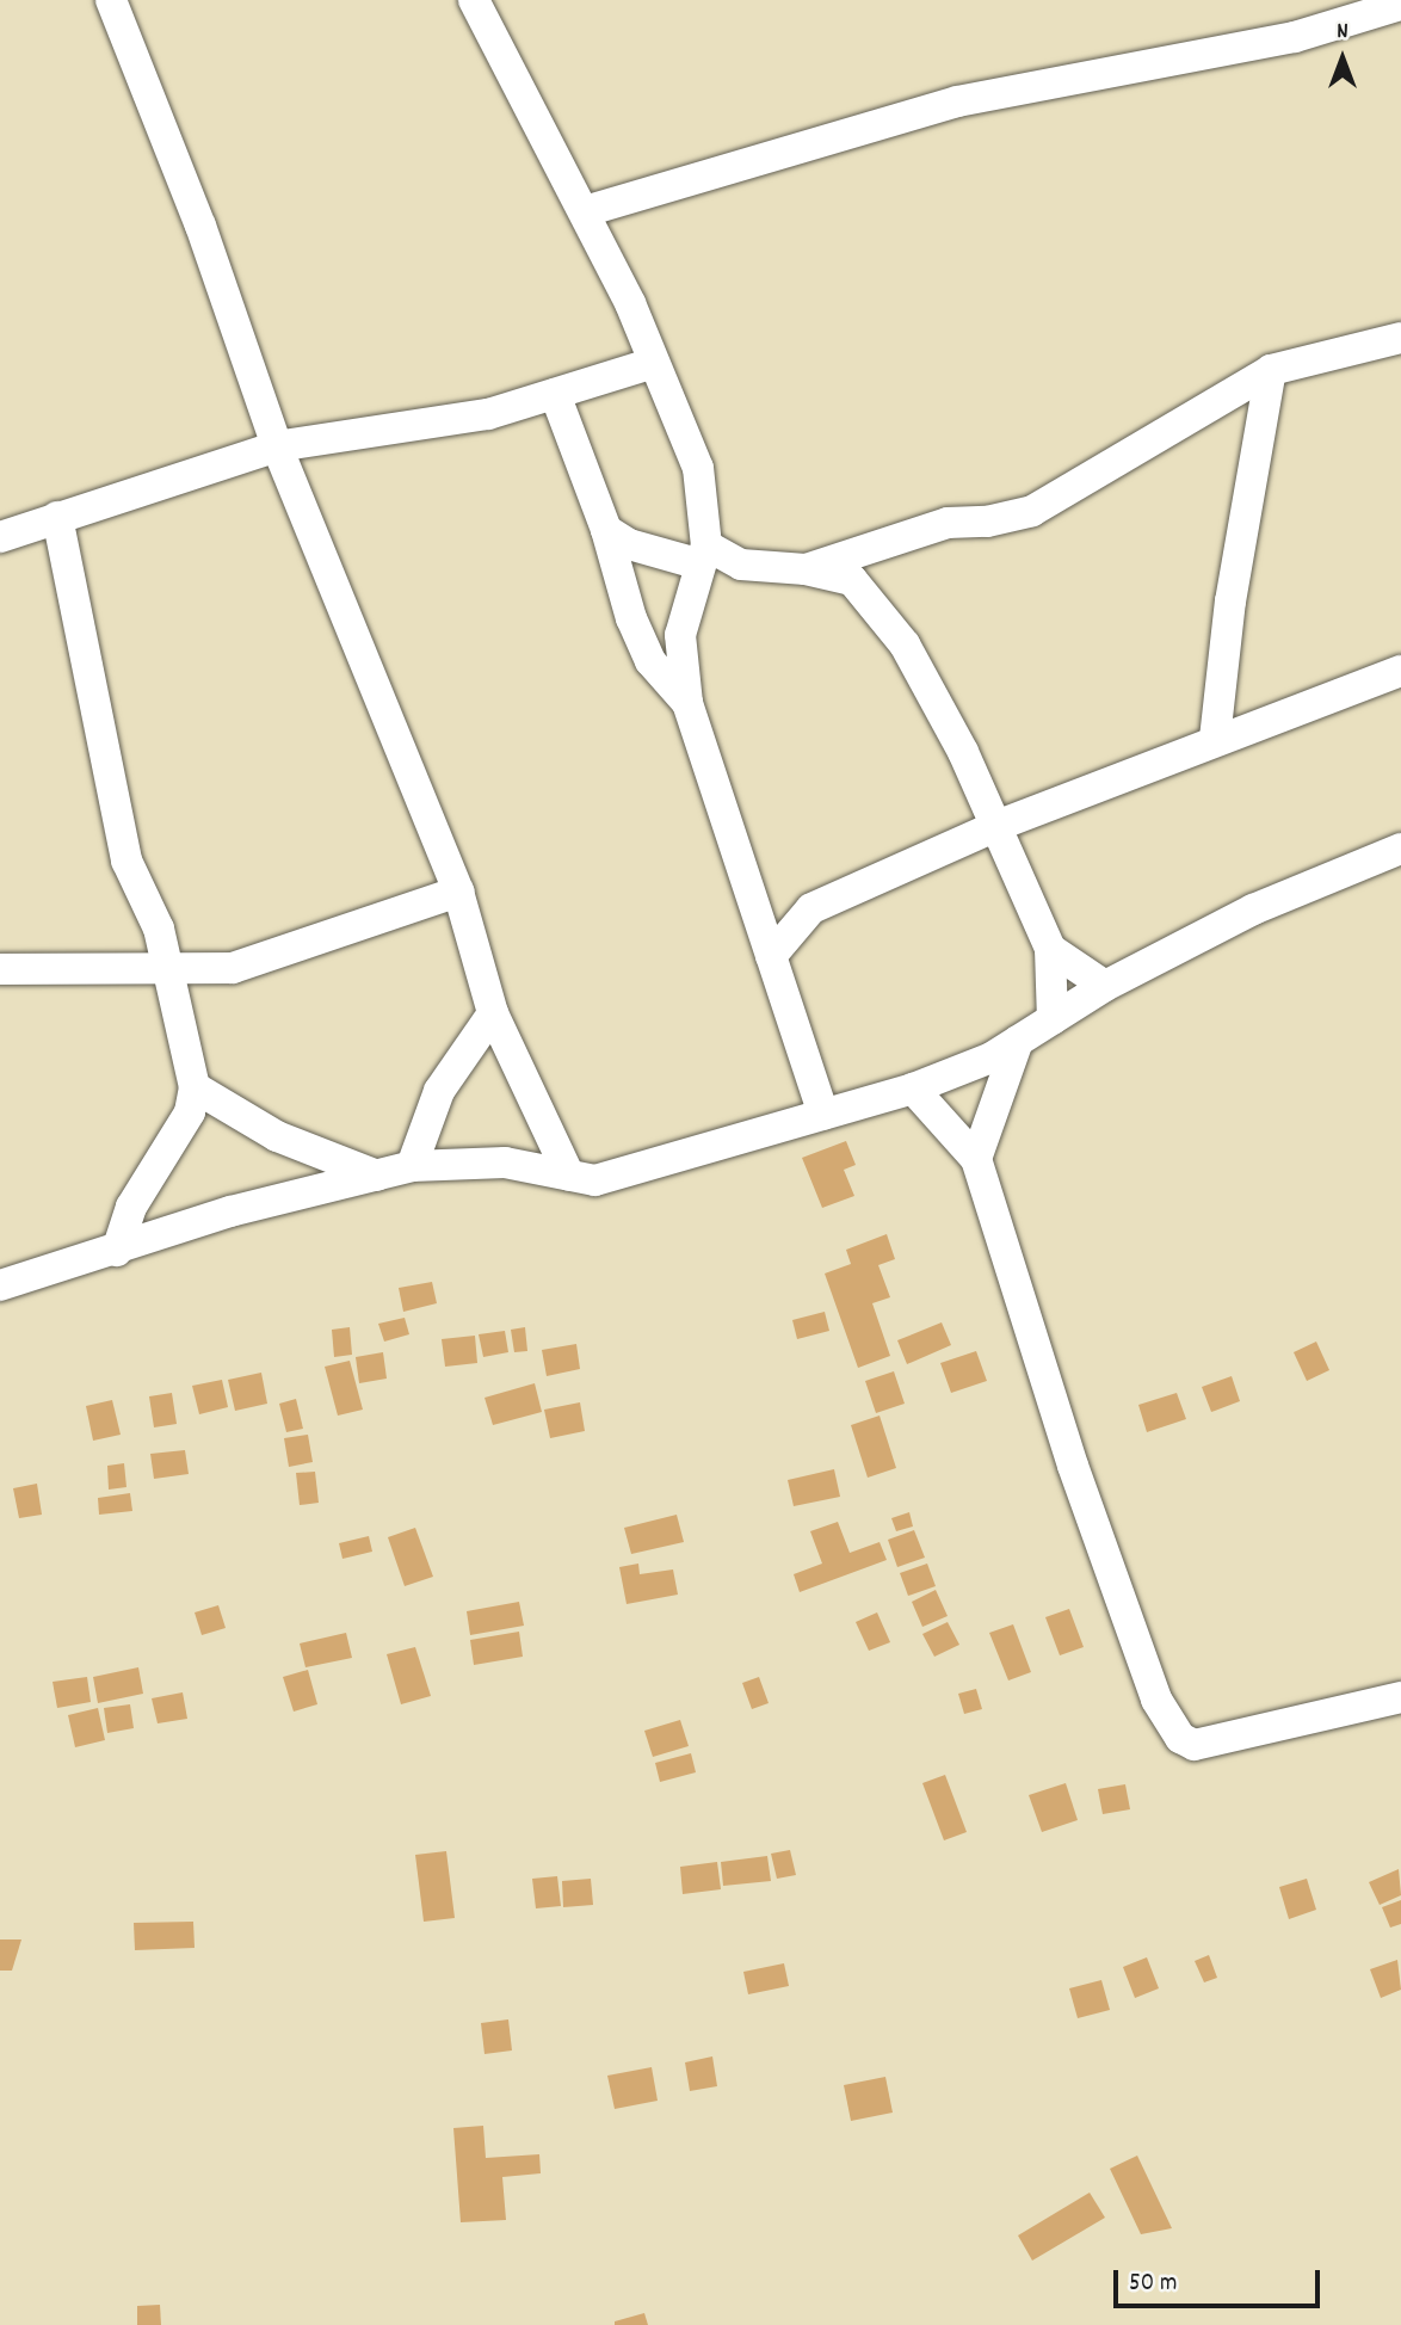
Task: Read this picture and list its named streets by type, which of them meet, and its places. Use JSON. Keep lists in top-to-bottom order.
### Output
{
  "scale_bar": "50 m",
  "north": "top"
}
